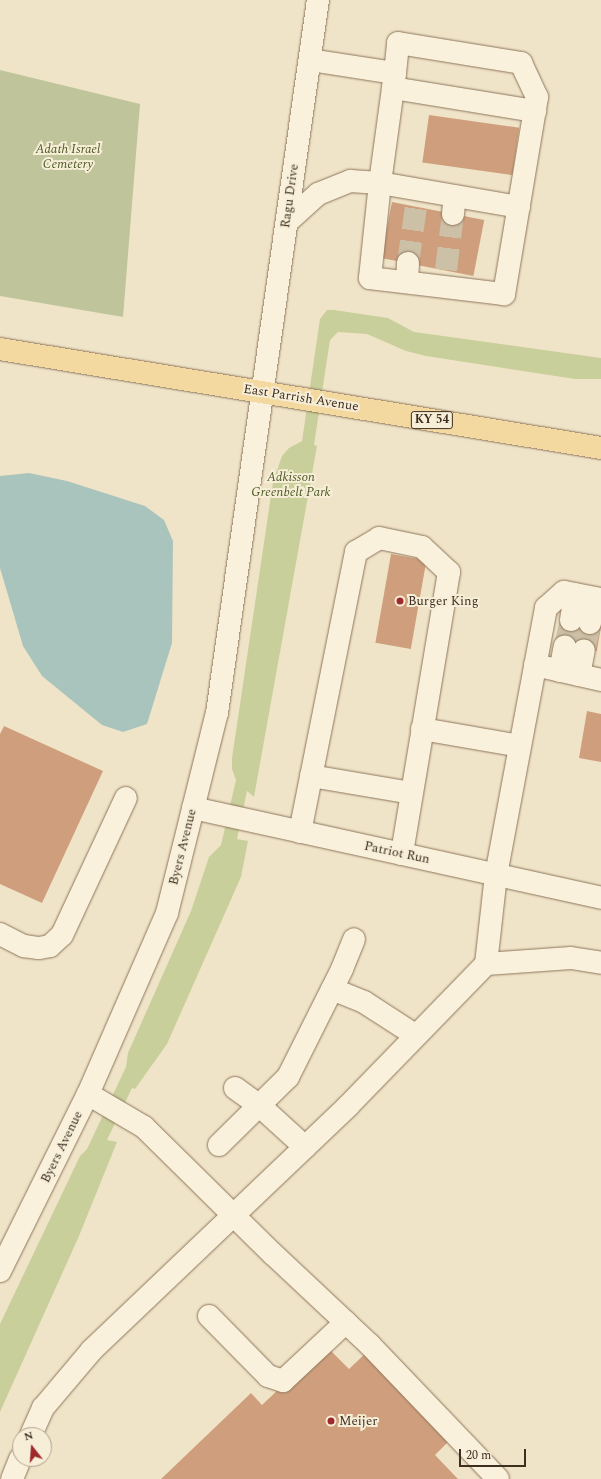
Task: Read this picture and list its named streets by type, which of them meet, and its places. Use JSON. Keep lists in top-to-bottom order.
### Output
{
  "streets": {
    "main road": ["East Parrish Avenue", "KY 54"],
    "street": ["Ragu Drive", "Byers Avenue", "Patriot Run"]
  },
  "crossings": [
    ["Ragu Drive", "East Parrish Avenue"],
    ["Ragu Drive", "Byers Avenue"],
    ["East Parrish Avenue", "Byers Avenue"],
    ["Byers Avenue", "Patriot Run"]
  ],
  "parks": ["Adath Israel Cemetery", "Adkisson Greenbelt Park"],
  "places": ["Burger King", "Meijer"],
  "scale_bar": "20 m",
  "north": "top"
}
